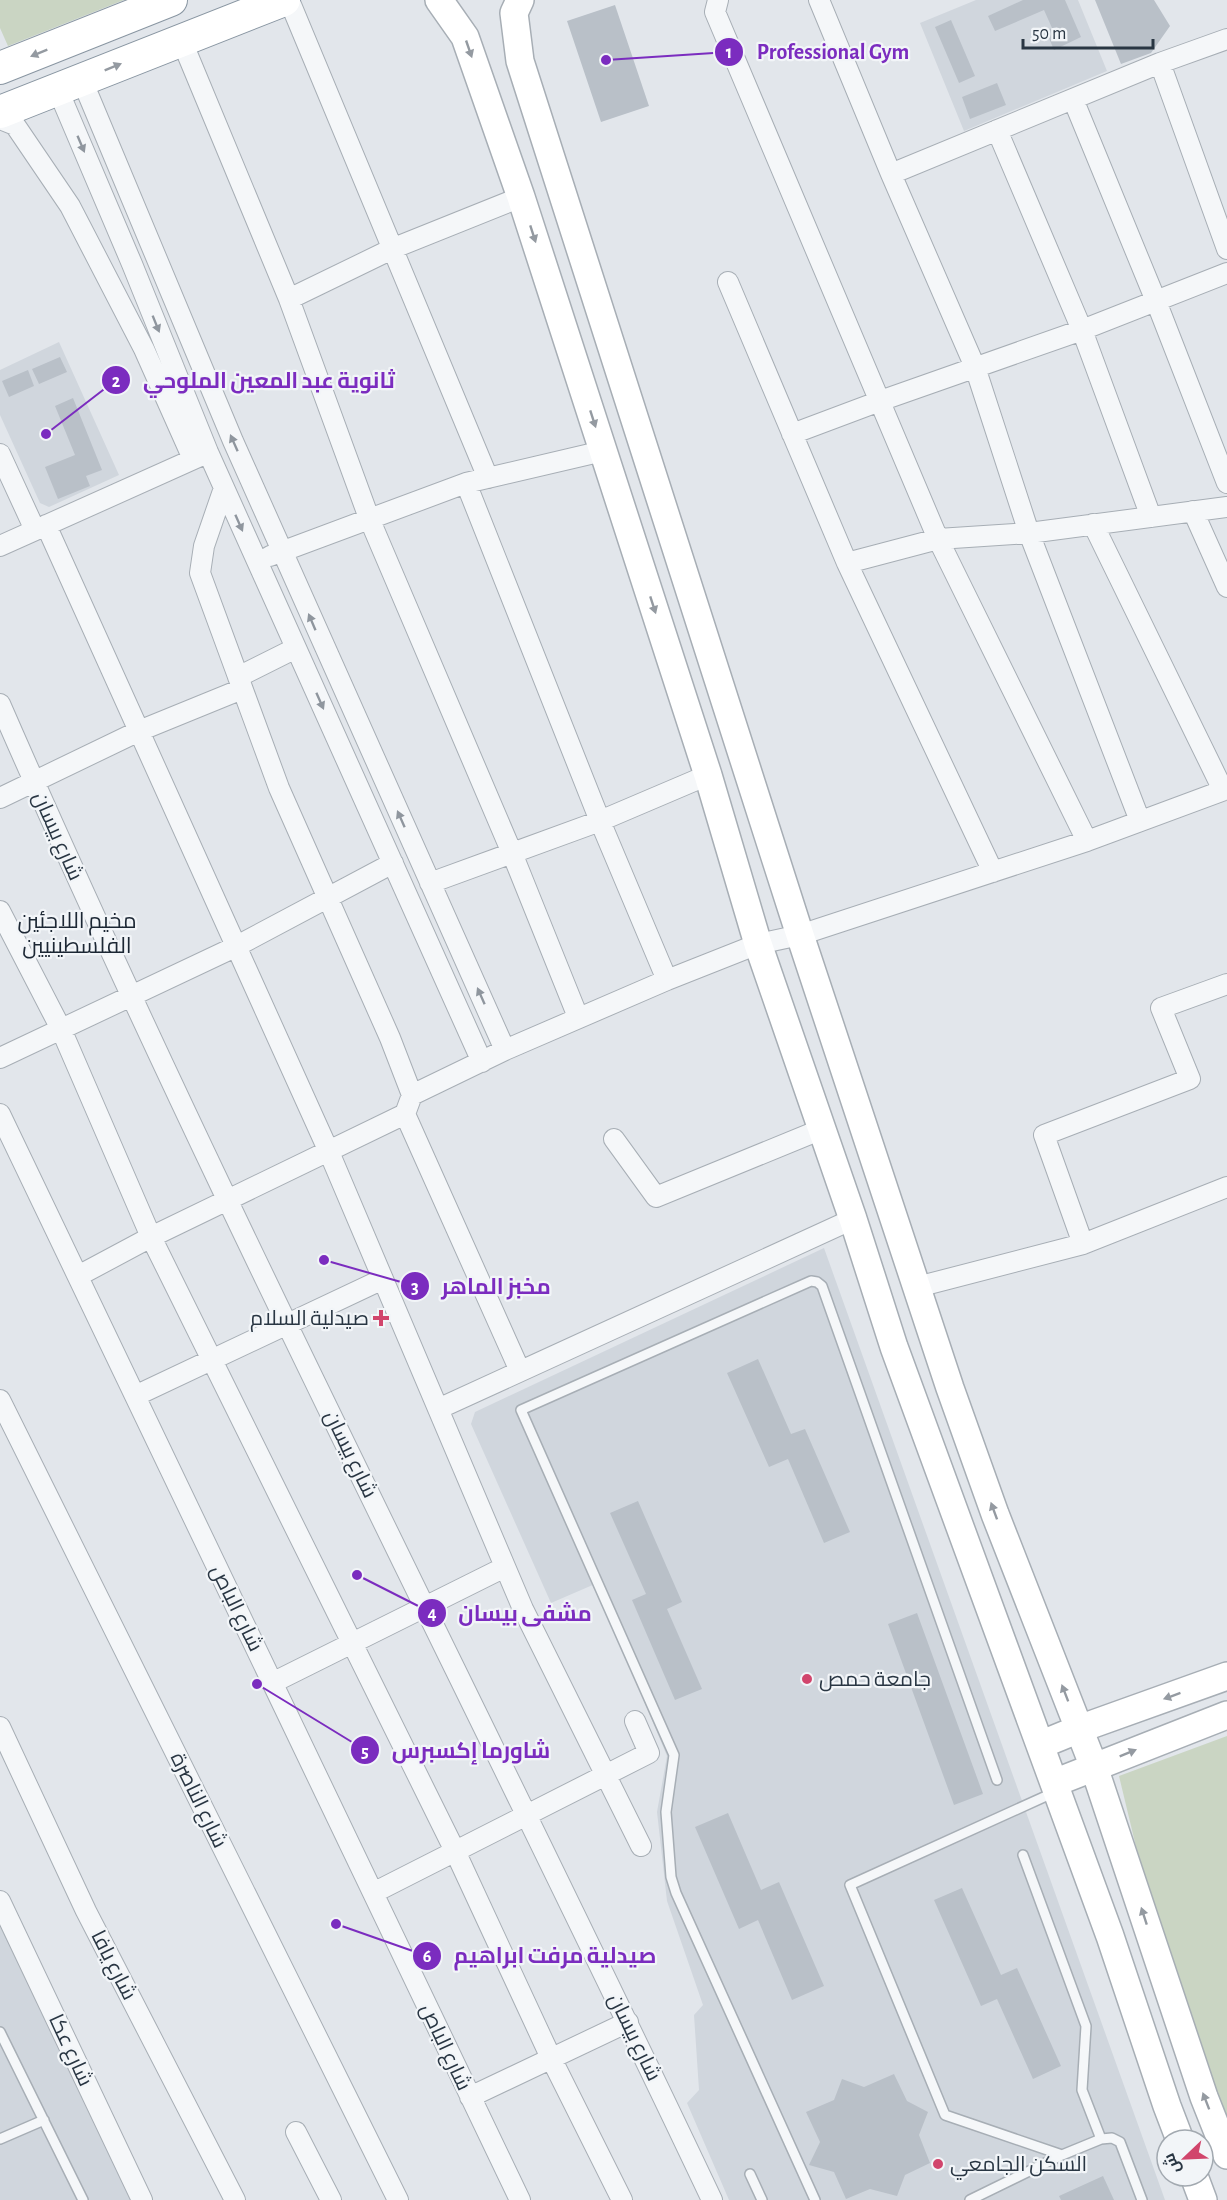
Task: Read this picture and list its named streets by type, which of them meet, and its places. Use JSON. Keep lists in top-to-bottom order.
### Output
{
  "streets": {
    "street": [
      "شارع بيسان",
      "شارع الباص",
      "شارع الناصرة",
      "شارع يافا",
      "شارع عكا"
    ]
  },
  "districts": ["مخيم اللاجئين الفلسطينيين"],
  "places": {
    "other": [
      "Professional Gym",
      "ثانوية عبد المعين الملوحي",
      "مخبز الماهر",
      "مشفى بيسان",
      "جامعة حمص",
      "شاورما إكسبرس",
      "صيدلية مرفت ابراهيم",
      "السكن الجامعي"
    ],
    "health": ["صيدلية السلام"]
  },
  "scale_bar": "50 m",
  "north": "bottom left"
}
